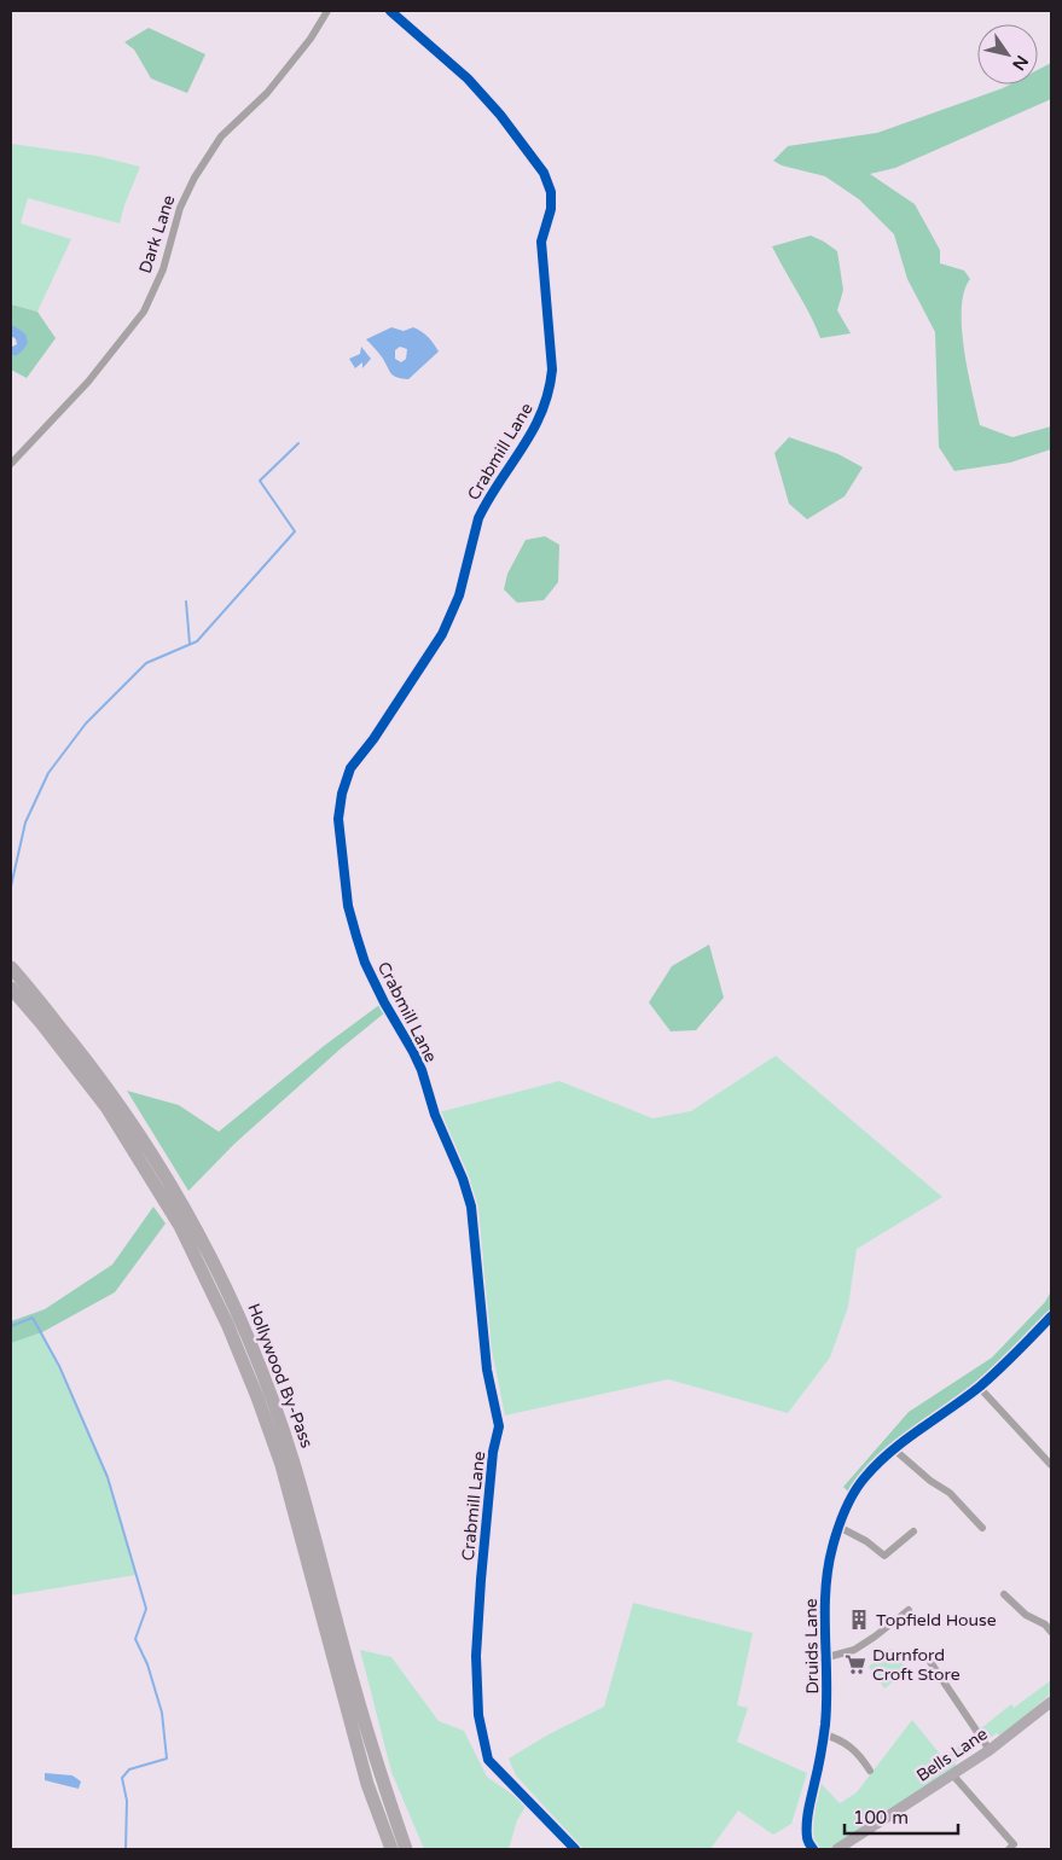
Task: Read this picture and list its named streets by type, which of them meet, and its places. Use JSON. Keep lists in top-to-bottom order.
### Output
{
  "streets": {
    "highway": ["Hollywood By-Pass"],
    "street": [
      "Dark Lane",
      "Crabmill Lane",
      "Druids Lane",
      "Bells Lane"
    ]
  },
  "places": {
    "building": ["Topfield House"],
    "supermarket": ["Durnford Croft Store"]
  },
  "scale_bar": "100 m",
  "north": "bottom right"
}
